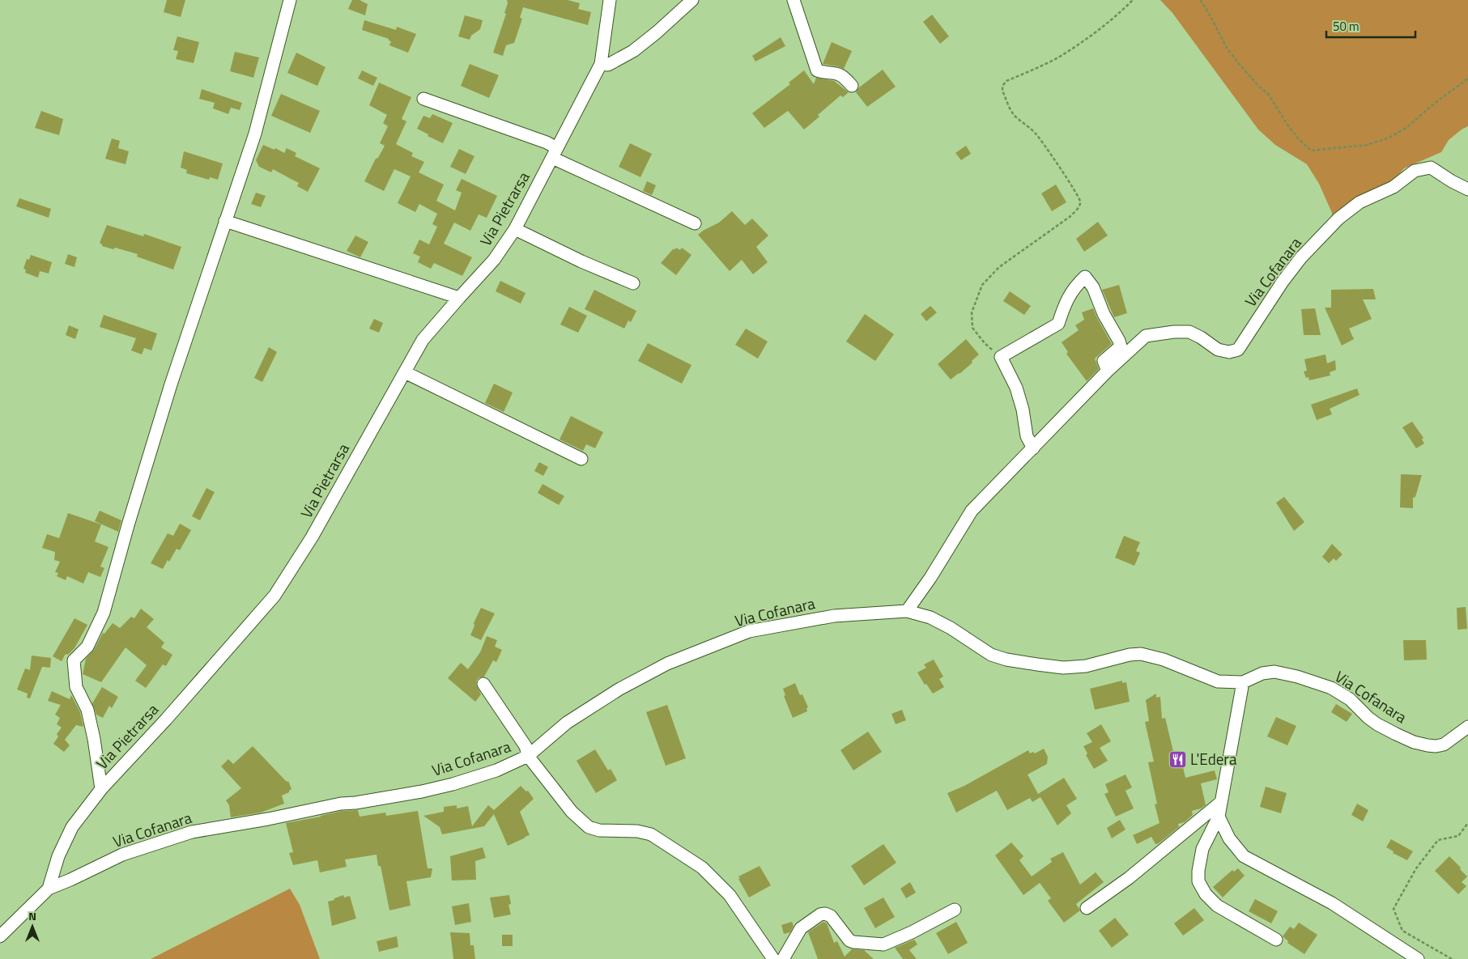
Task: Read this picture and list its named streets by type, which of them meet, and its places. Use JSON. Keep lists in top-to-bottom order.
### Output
{
  "streets": {
    "street": ["Via Pietrarsa", "Via Cofanara"]
  },
  "crossings": [
    ["Via Pietrarsa", "Via Cofanara"]
  ],
  "places": {
    "restaurant": ["L'Edera"]
  },
  "scale_bar": "50 m",
  "north": "top"
}
